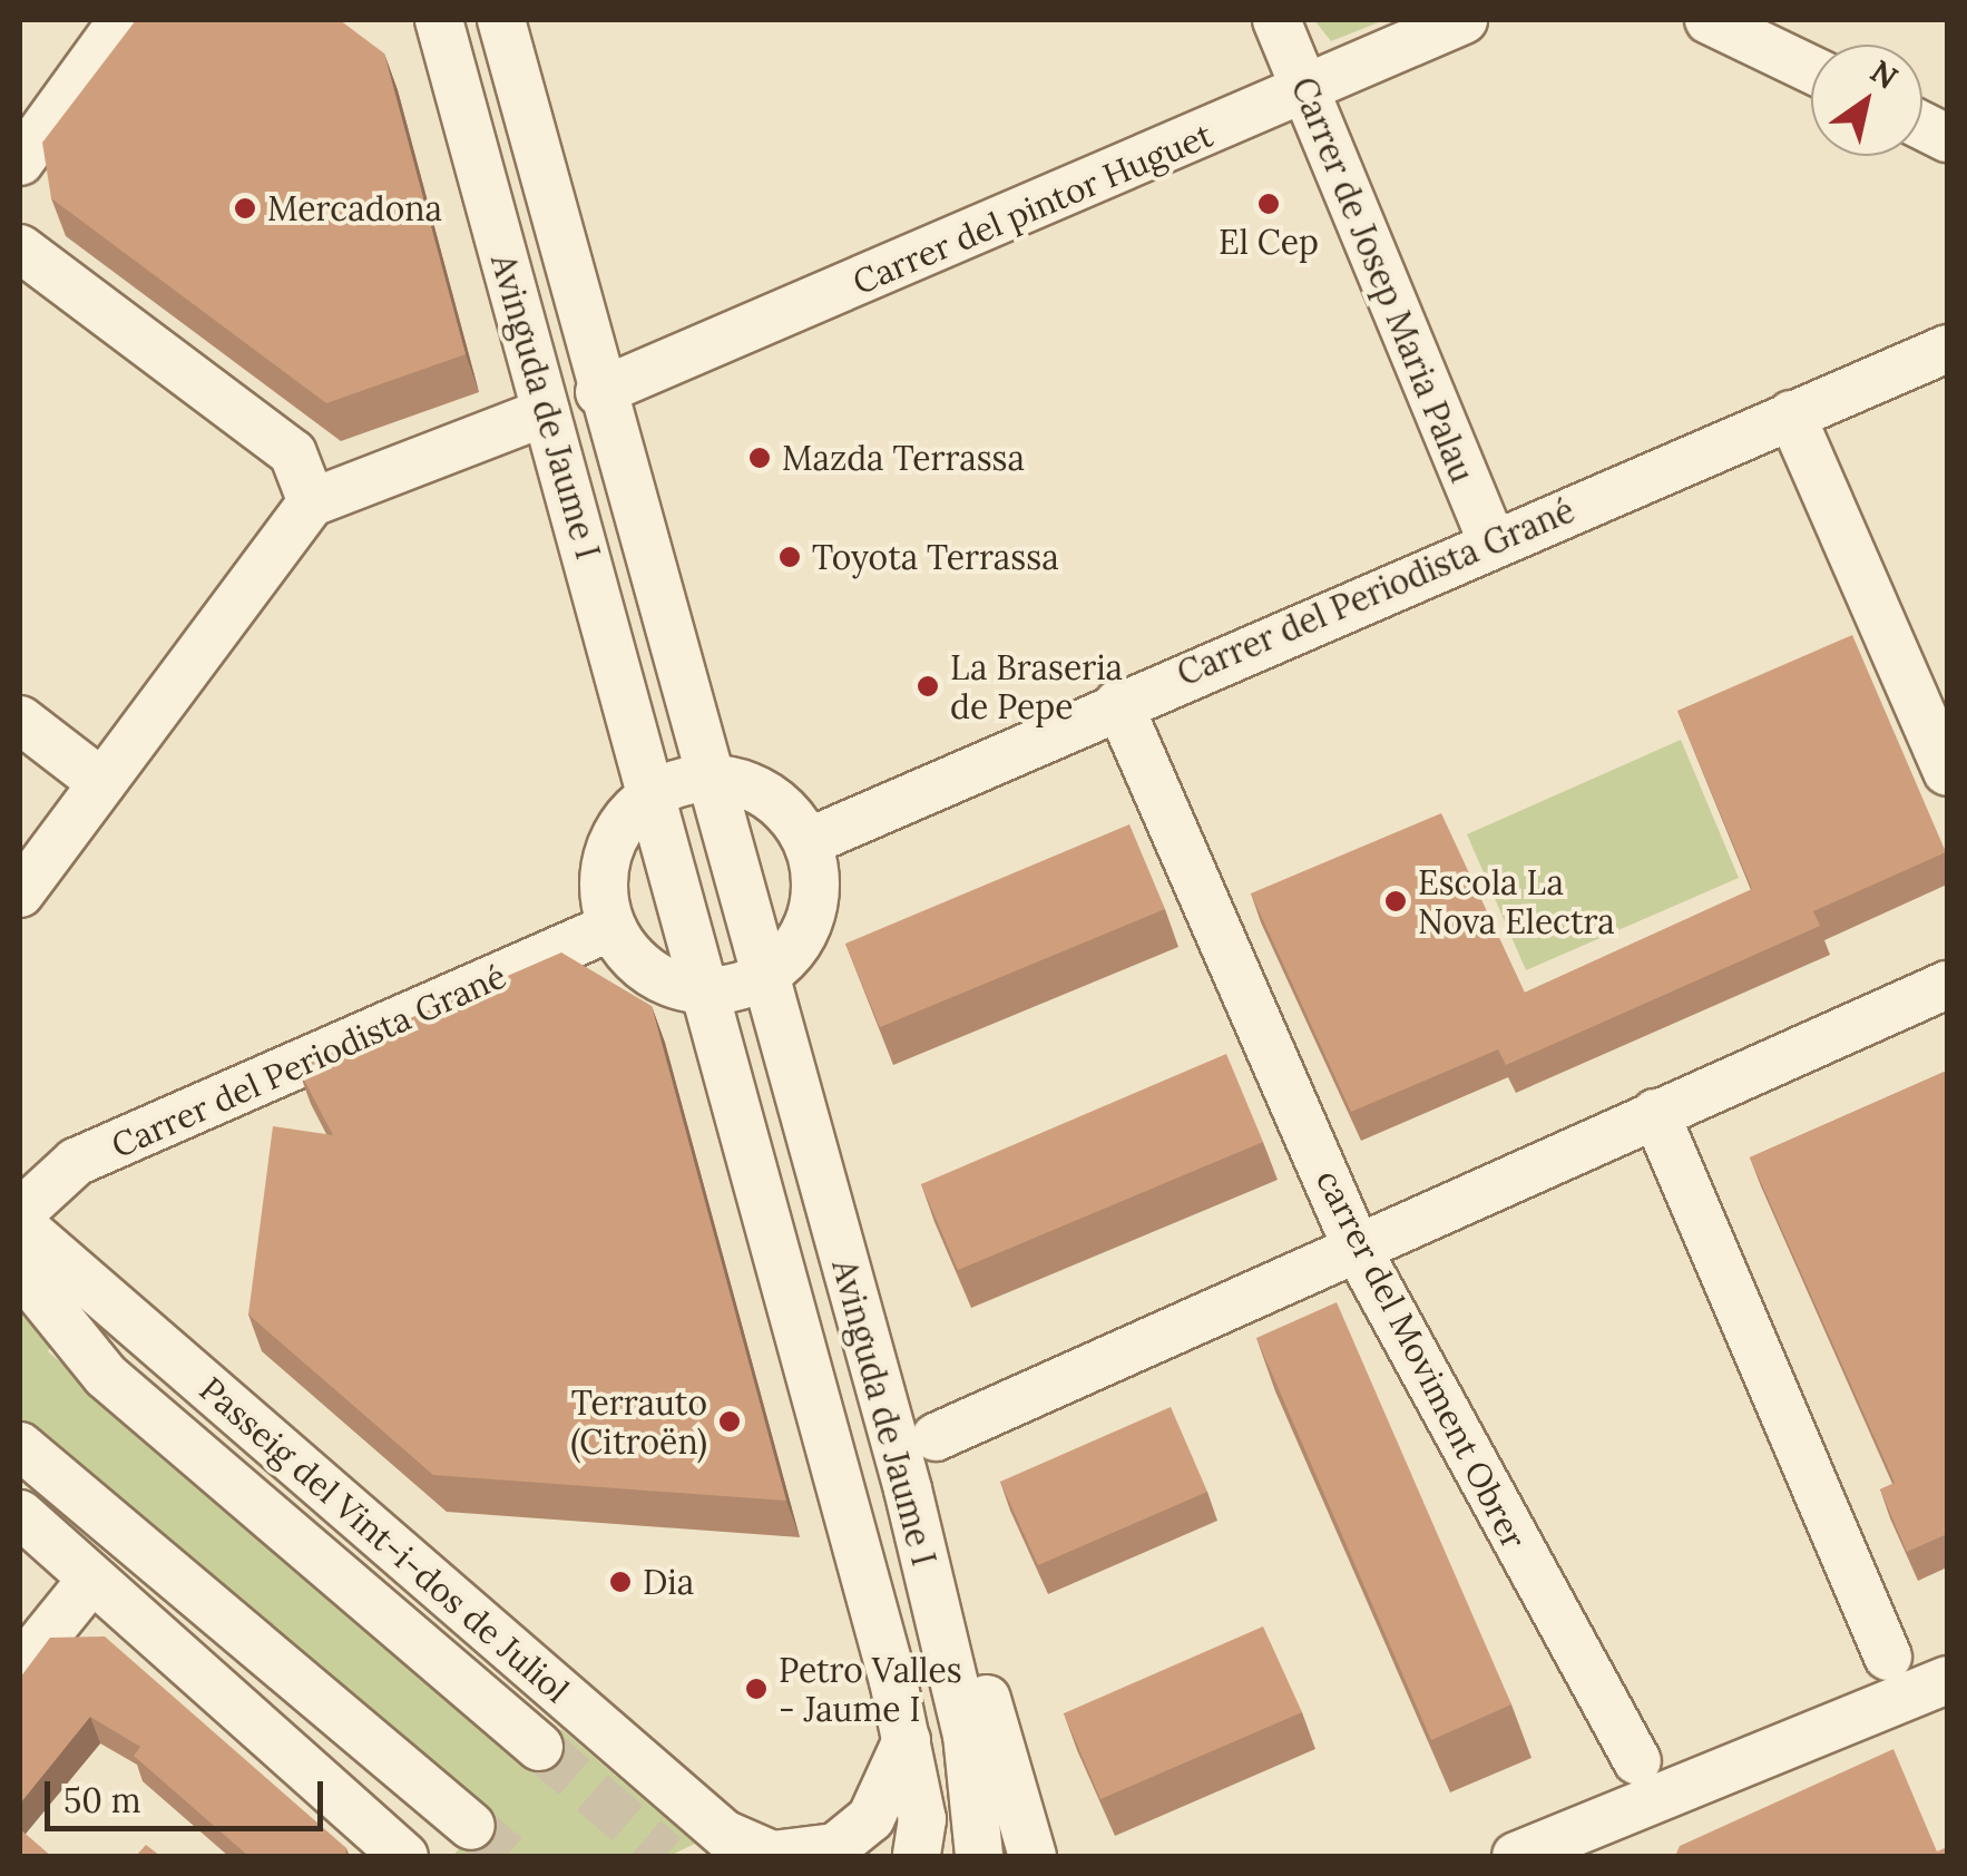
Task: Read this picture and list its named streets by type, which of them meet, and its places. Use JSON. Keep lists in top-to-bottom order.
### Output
{
  "streets": {
    "street": [
      "Carrer del pintor Huguet",
      "Carrer de Josep Maria Palau",
      "Avinguda de Jaume I",
      "Carrer del Periodista Grané",
      "carrer del Moviment Obrer",
      "Passeig del Vint-i-dos de Juliol"
    ]
  },
  "crossings": [
    ["Carrer del pintor Huguet", "Carrer de Josep Maria Palau"],
    ["Carrer del pintor Huguet", "Avinguda de Jaume I"],
    ["Carrer de Josep Maria Palau", "Carrer del Periodista Grané"],
    ["Avinguda de Jaume I", "Passeig del Vint-i-dos de Juliol"],
    ["Carrer del Periodista Grané", "carrer del Moviment Obrer"]
  ],
  "places": [
    "El Cep",
    "Mercadona",
    "Mazda Terrassa",
    "Toyota Terrassa",
    "La Braseria de Pepe",
    "Escola La Nova Electra",
    "Terrauto (Citroën)",
    "Dia",
    "Petro Valles - Jaume I"
  ],
  "scale_bar": "50 m",
  "north": "top right"
}
